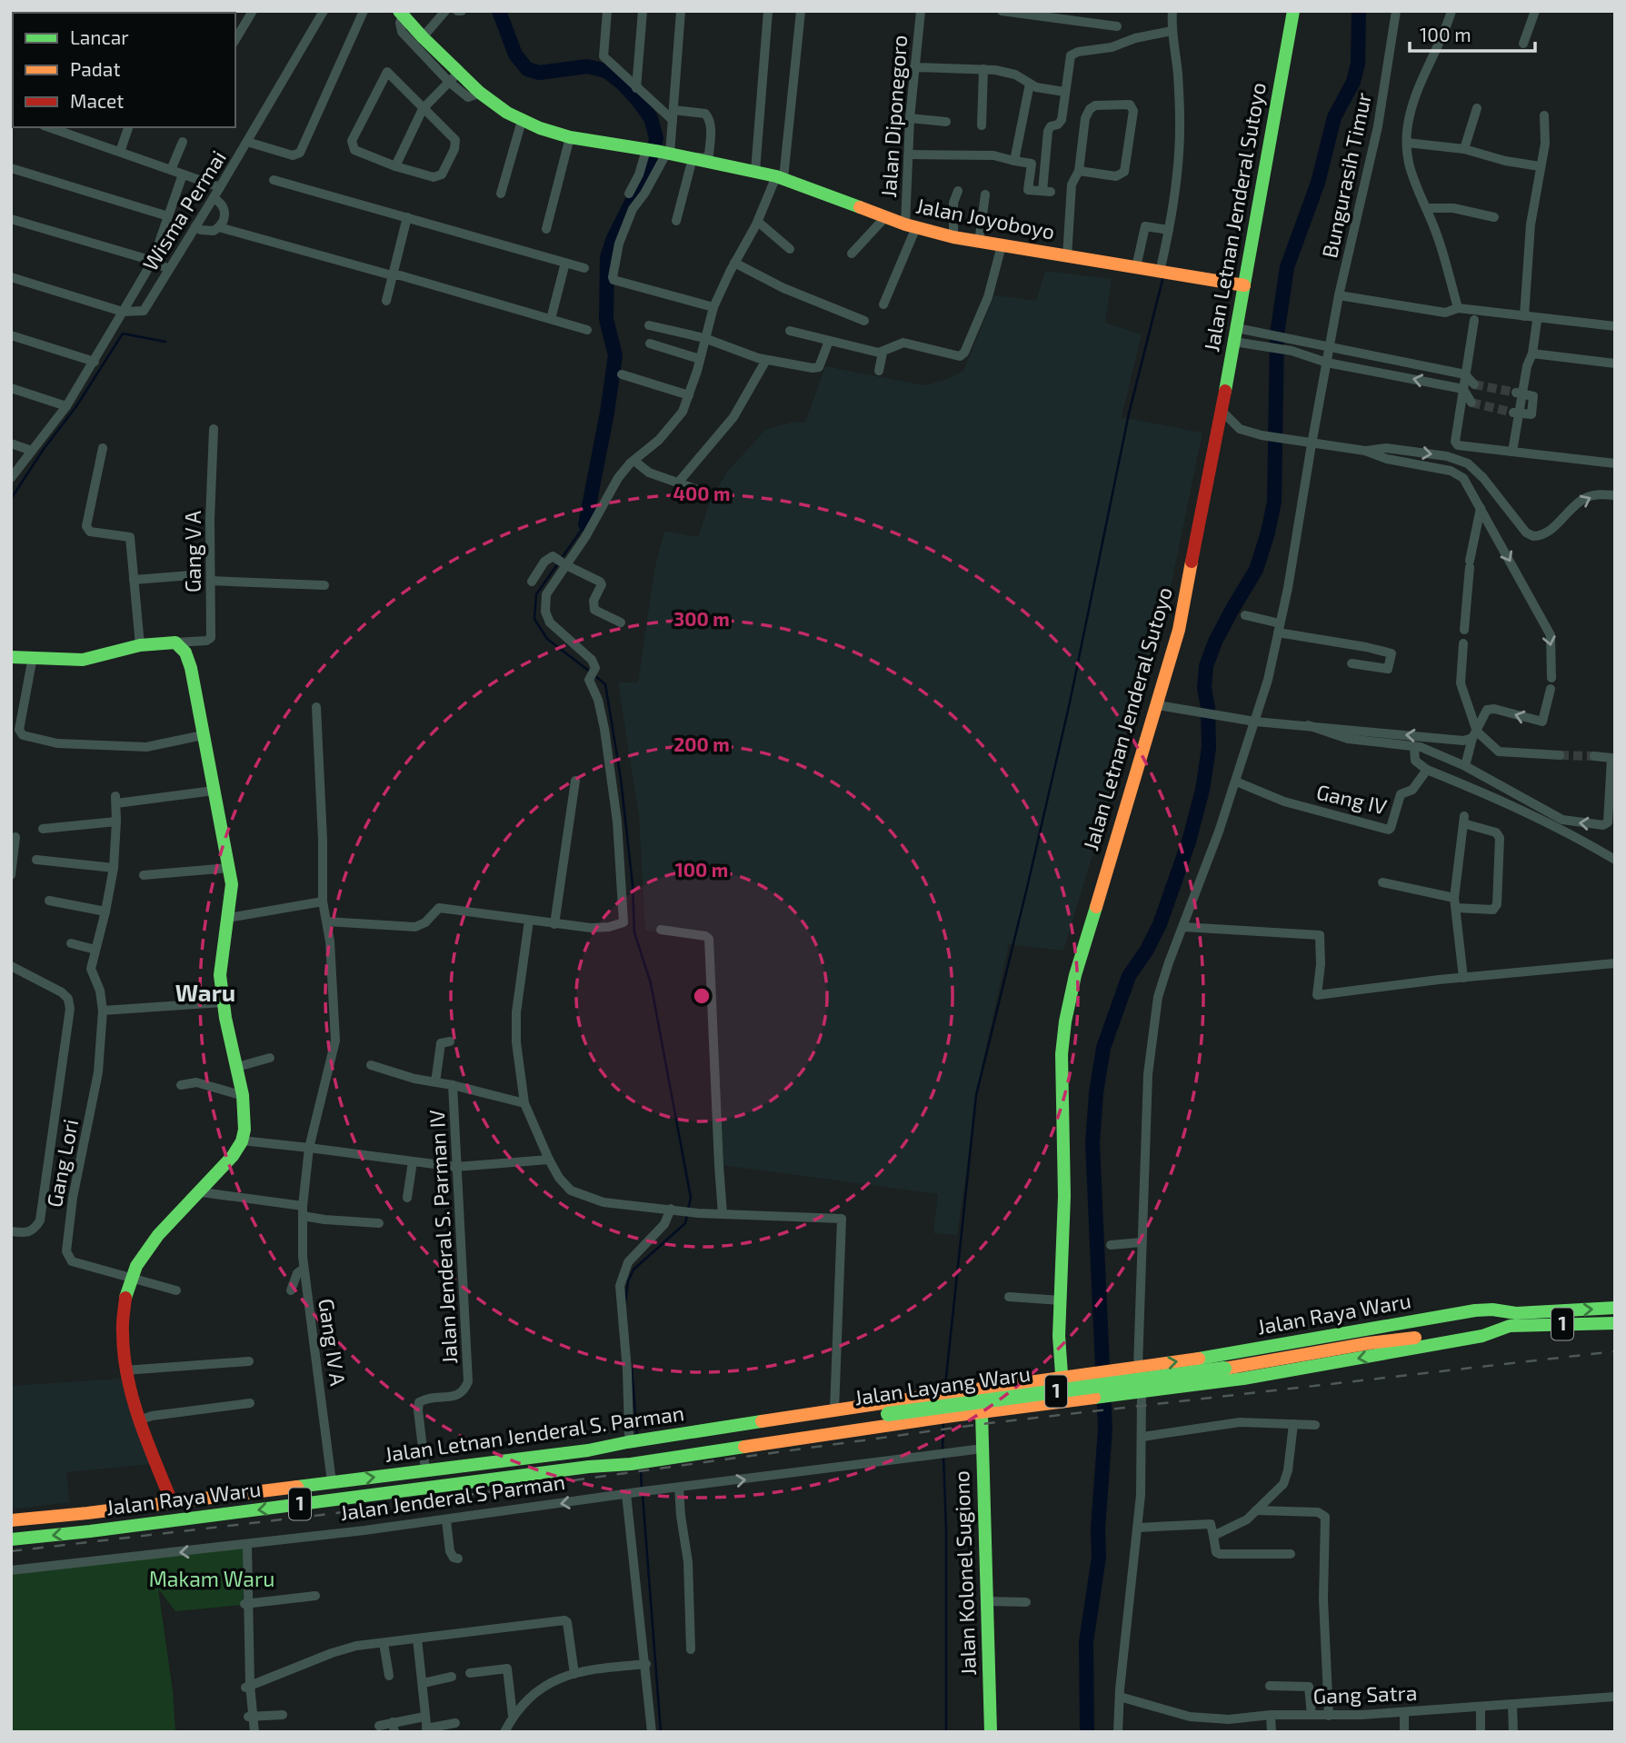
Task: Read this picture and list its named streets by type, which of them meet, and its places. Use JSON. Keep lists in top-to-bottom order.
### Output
{
  "streets": {
    "main road": [
      "Jalan Letnan Jenderal Sutoyo",
      "Jalan Joyoboyo",
      "Jalan Raya Waru",
      "1",
      "Jalan Layang Waru",
      "Jalan Letnan Jenderal S. Parman",
      "Jalan Kolonel Sugiono"
    ],
    "street": [
      "Jalan Diponegoro",
      "Bungurasih Timur",
      "Wisma Permai",
      "Gang V A",
      "Gang IV",
      "Gang Lori",
      "Jalan Jenderal S. Parman IV",
      "Gang IV A",
      "Jalan Jenderal S Parman",
      "Gang Satra"
    ]
  },
  "crossings": [
    ["Jalan Diponegoro", "Jalan Joyoboyo"],
    ["Bungurasih Timur", "Gang IV"],
    ["Bungurasih Timur", "Jalan Raya Waru"],
    ["Jalan Letnan Jenderal Sutoyo", "Jalan Joyoboyo"],
    ["Jalan Letnan Jenderal Sutoyo", "Jalan Raya Waru"],
    ["Jalan Letnan Jenderal Sutoyo", "Jalan Letnan Jenderal S. Parman"],
    ["Jalan Jenderal S. Parman IV", "Jalan Letnan Jenderal S. Parman"],
    ["Jalan Raya Waru", "Jalan Layang Waru"],
    ["Jalan Raya Waru", "Jalan Letnan Jenderal S. Parman"],
    ["Gang IV A", "Jalan Letnan Jenderal S. Parman"],
    ["Jalan Layang Waru", "Jalan Letnan Jenderal S. Parman"],
    ["Jalan Letnan Jenderal S. Parman", "Jalan Kolonel Sugiono"],
    ["Jalan Jenderal S Parman", "Jalan Kolonel Sugiono"]
  ],
  "districts": ["Waru"],
  "parks": ["Makam Waru"],
  "legend": ["Lancar", "Padat", "Macet"],
  "scale_bar": "100 m",
  "rings": [
    "400 m",
    "300 m",
    "200 m",
    "100 m"
  ]
}
